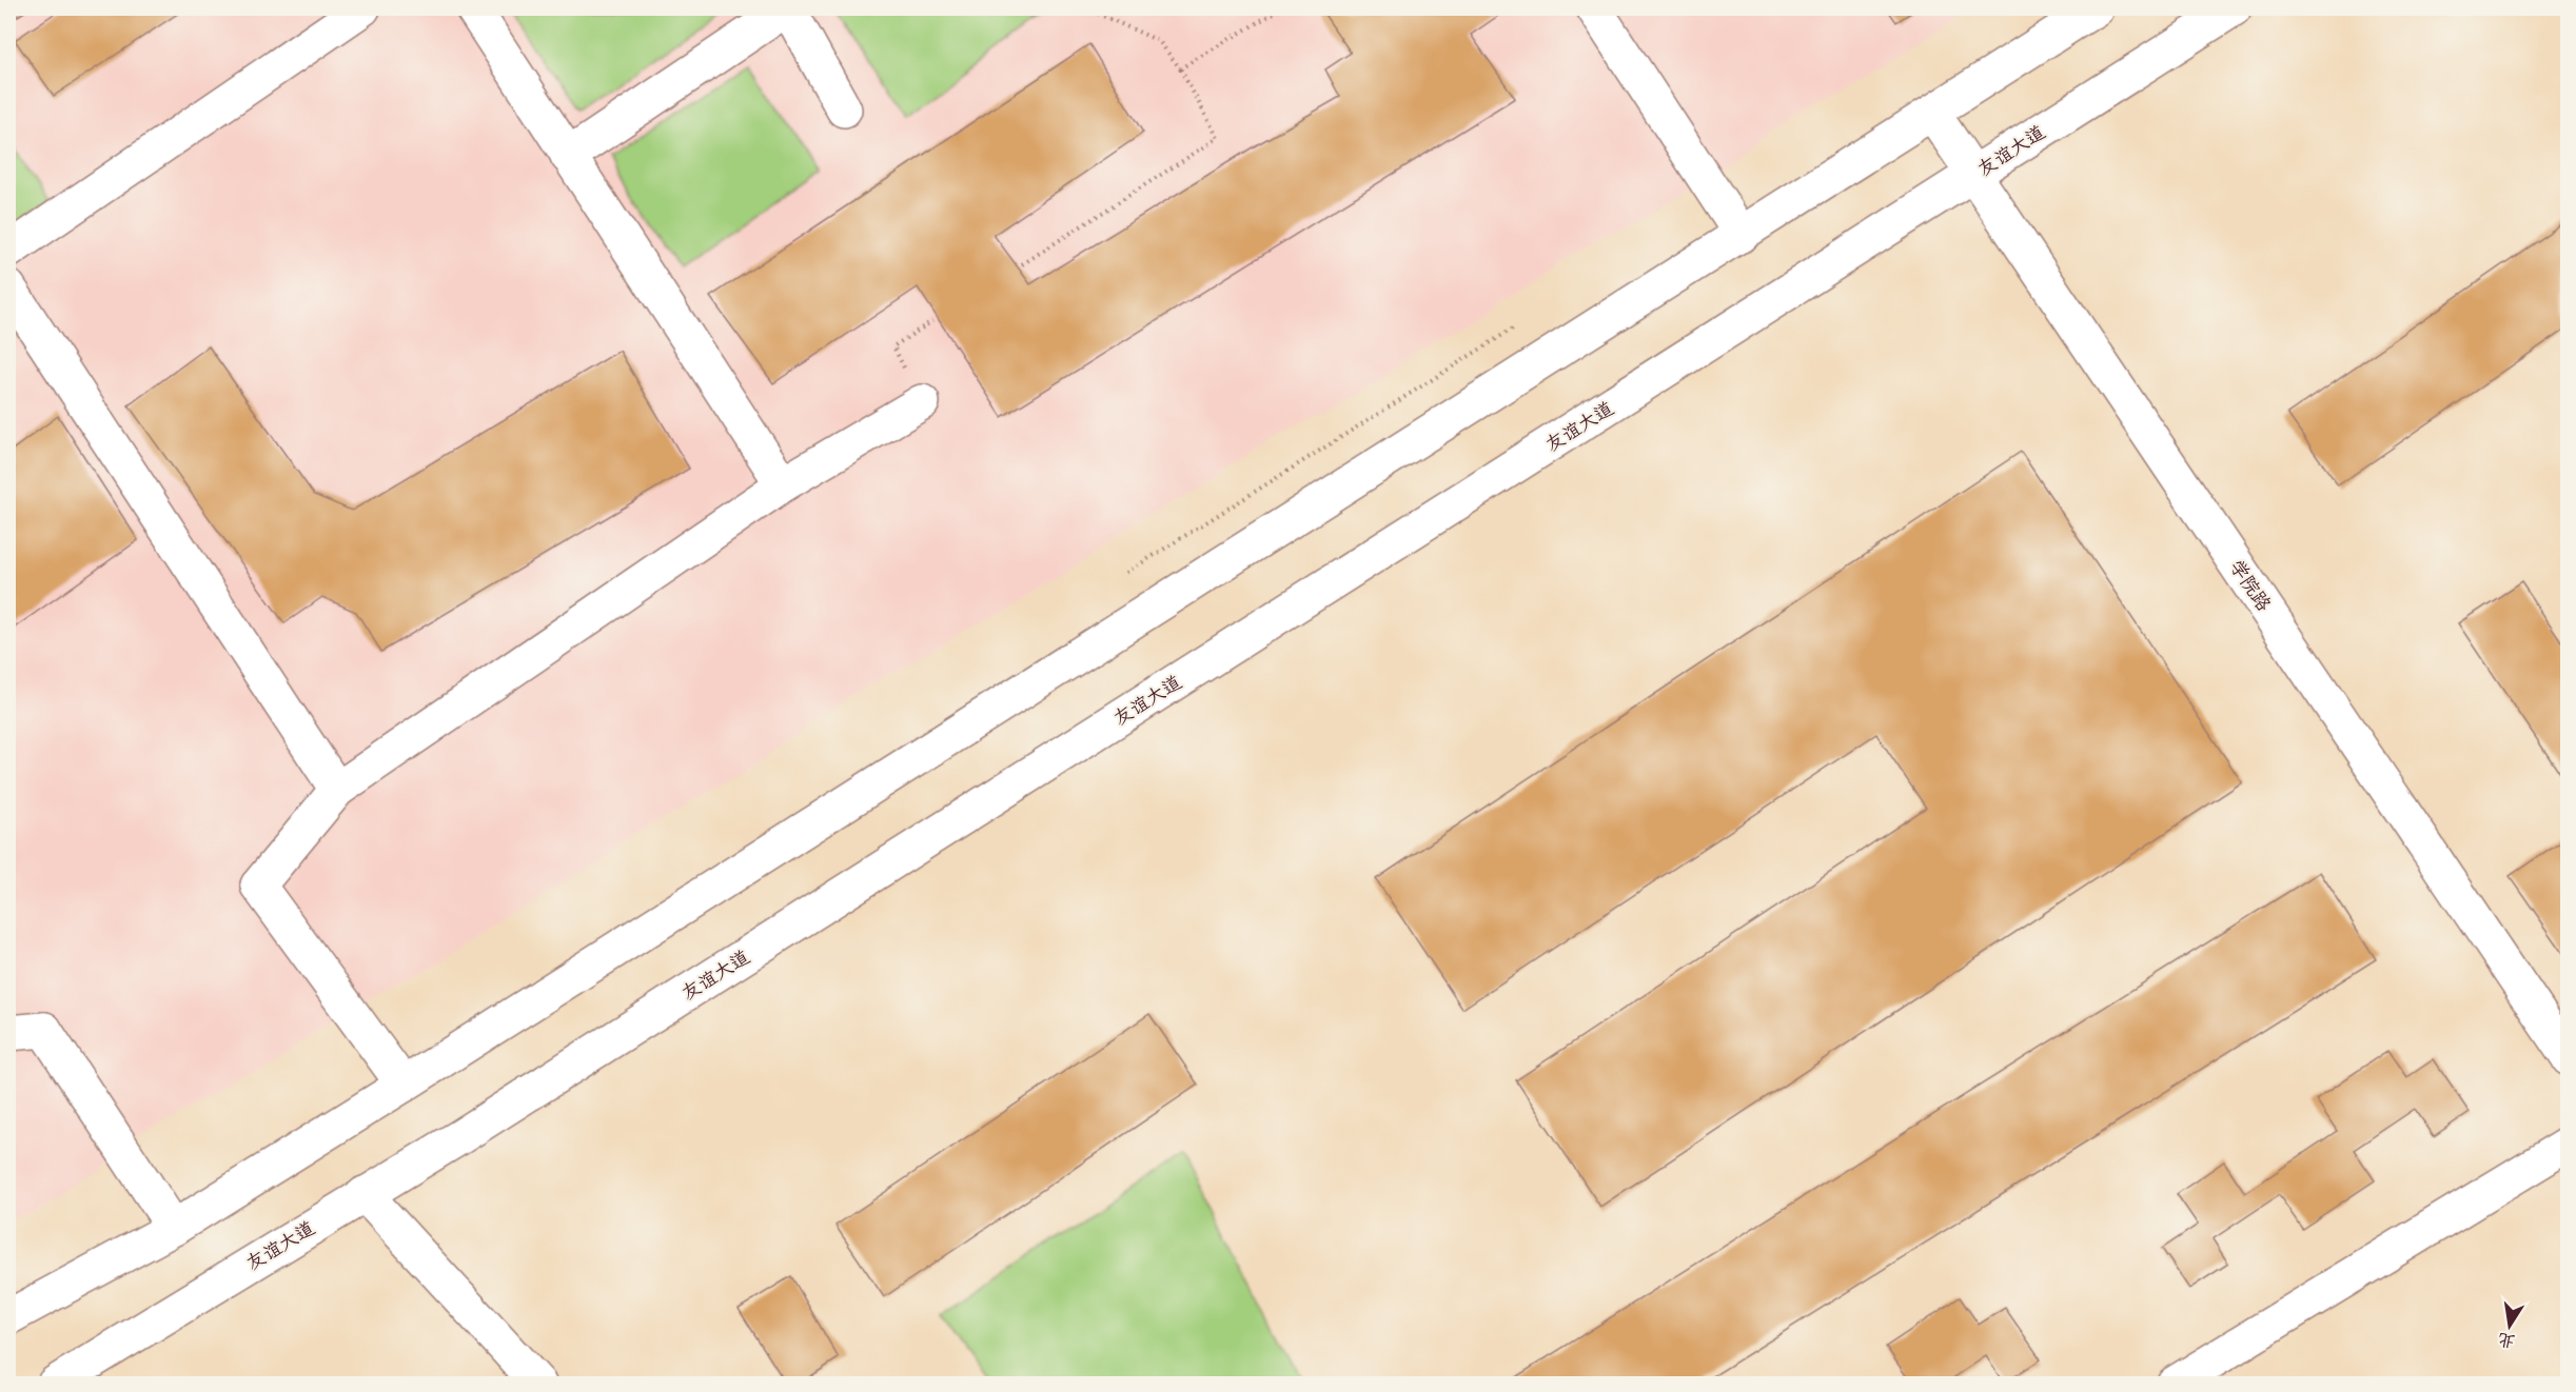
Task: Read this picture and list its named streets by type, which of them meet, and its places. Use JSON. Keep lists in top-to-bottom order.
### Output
{
  "streets": {
    "main road": ["友谊大道", "学院路"]
  },
  "crossings": [
    ["友谊大道", "学院路"]
  ],
  "north": "bottom"
}
